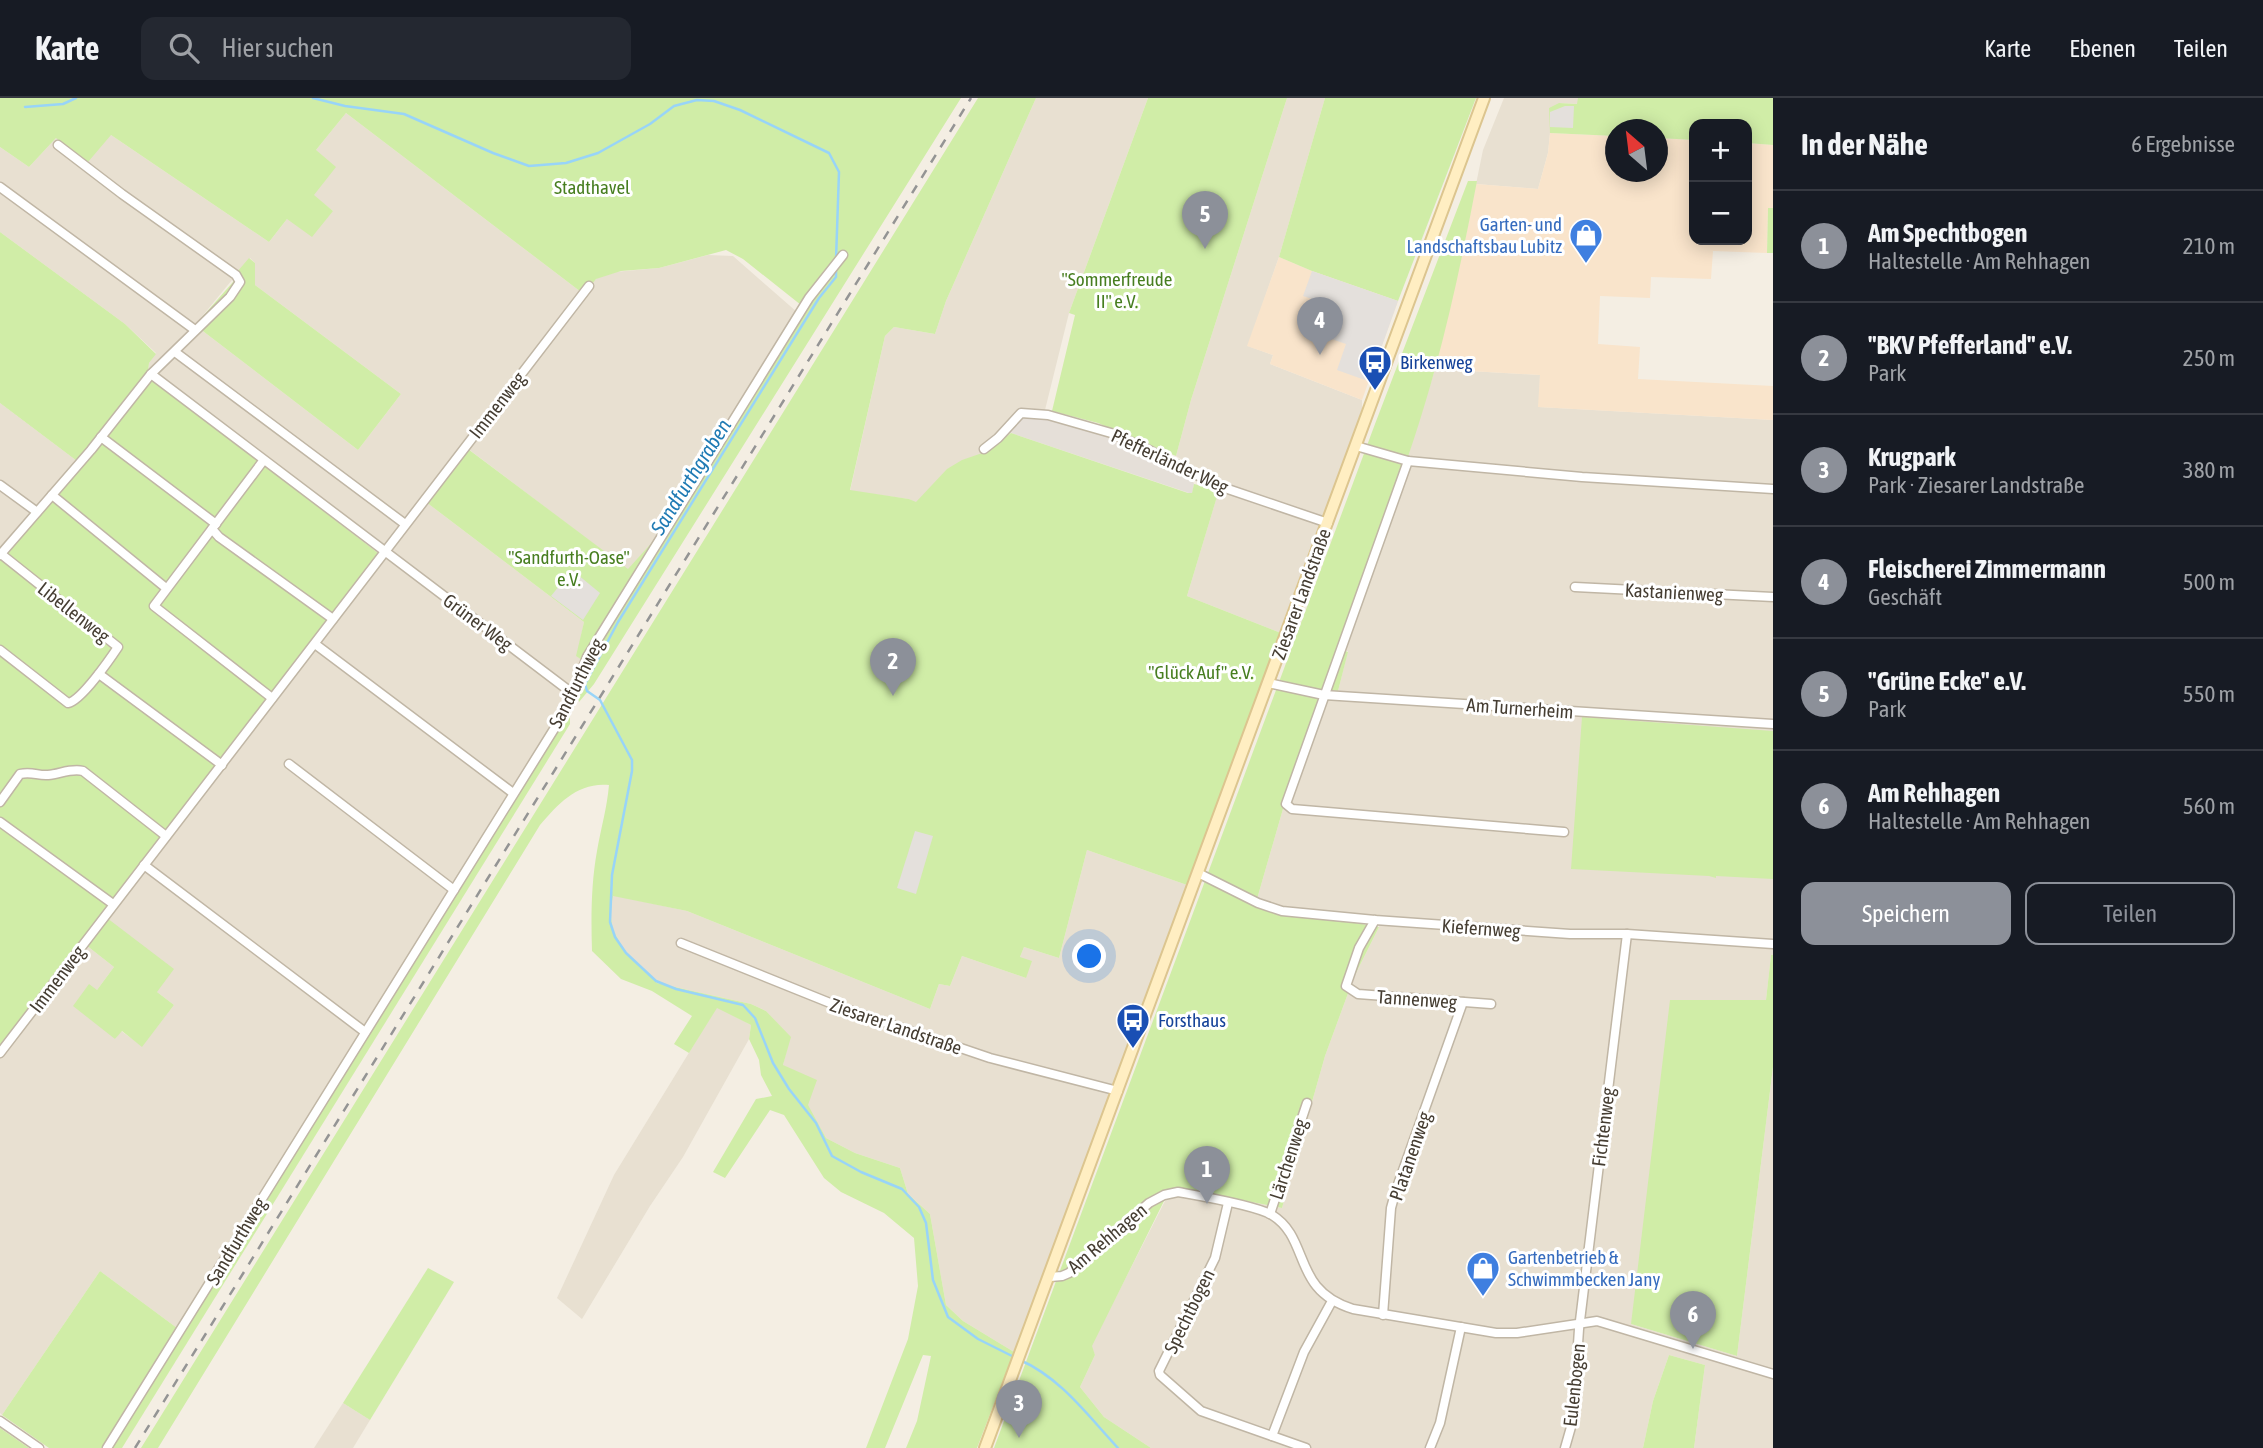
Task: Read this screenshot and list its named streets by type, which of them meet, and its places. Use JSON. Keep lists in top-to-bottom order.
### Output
{
  "streets": {
    "main road": ["Ziesarer Landstraße"],
    "street": [
      "Immenweg",
      "Pfefferländer Weg",
      "Kastanienweg",
      "Libellenweg",
      "Grüner Weg",
      "Sandfurthweg",
      "Am Turnerheim",
      "Kiefernweg",
      "Tannenweg",
      "Fichtenweg",
      "Platanenweg",
      "Lärchenweg",
      "Am Rehhagen",
      "Spechtbogen",
      "Eulenbogen"
    ]
  },
  "crossings": [
    ["Immenweg", "Grüner Weg"],
    ["Pfefferländer Weg", "Ziesarer Landstraße"],
    ["Ziesarer Landstraße", "Am Turnerheim"],
    ["Ziesarer Landstraße", "Kiefernweg"],
    ["Ziesarer Landstraße", "Am Rehhagen"],
    ["Grüner Weg", "Sandfurthweg"],
    ["Kiefernweg", "Tannenweg"],
    ["Kiefernweg", "Fichtenweg"],
    ["Tannenweg", "Platanenweg"],
    ["Fichtenweg", "Eulenbogen"],
    ["Lärchenweg", "Am Rehhagen"],
    ["Am Rehhagen", "Spechtbogen"]
  ],
  "water": ["Sandfurthgraben"],
  "parks": [
    "Stadthavel",
    "\"Sommerfreude II\" e.V.",
    "\"Sandfurth-Oase\" e.V.",
    "\"Glück Auf\" e.V."
  ],
  "places": {
    "shop": ["Garten- und Landschaftsbau Lubitz", "Gartenbetrieb & Schwimmbecken Jany"],
    "bus stop": ["Birkenweg", "Forsthaus"]
  },
  "north": "top left",
  "page": {
    "header": "Karte",
    "search": "Hier suchen",
    "nav": ["Karte", "Ebenen", "Teilen"],
    "heading": ["In der Nähe", "6 Ergebnisse"],
    "map_buttons": ["+", "−"],
    "list": [
      {
        "mark": "1",
        "name": "Am Spechtbogen",
        "note": "Haltestelle · Am Rehhagen",
        "value": "210 m"
      },
      {
        "mark": "2",
        "name": "\"BKV Pfefferland\" e.V.",
        "note": "Park",
        "value": "250 m"
      },
      {
        "mark": "3",
        "name": "Krugpark",
        "note": "Park · Ziesarer Landstraße",
        "value": "380 m"
      },
      {
        "mark": "4",
        "name": "Fleischerei Zimmermann",
        "note": "Geschäft",
        "value": "500 m"
      },
      {
        "mark": "5",
        "name": "\"Grüne Ecke\" e.V.",
        "note": "Park",
        "value": "550 m"
      },
      {
        "mark": "6",
        "name": "Am Rehhagen",
        "note": "Haltestelle · Am Rehhagen",
        "value": "560 m"
      }
    ],
    "pins": [
      "5",
      "4",
      "2",
      "1",
      "6",
      "3"
    ],
    "buttons": ["Speichern", "Teilen"]
  }
}
